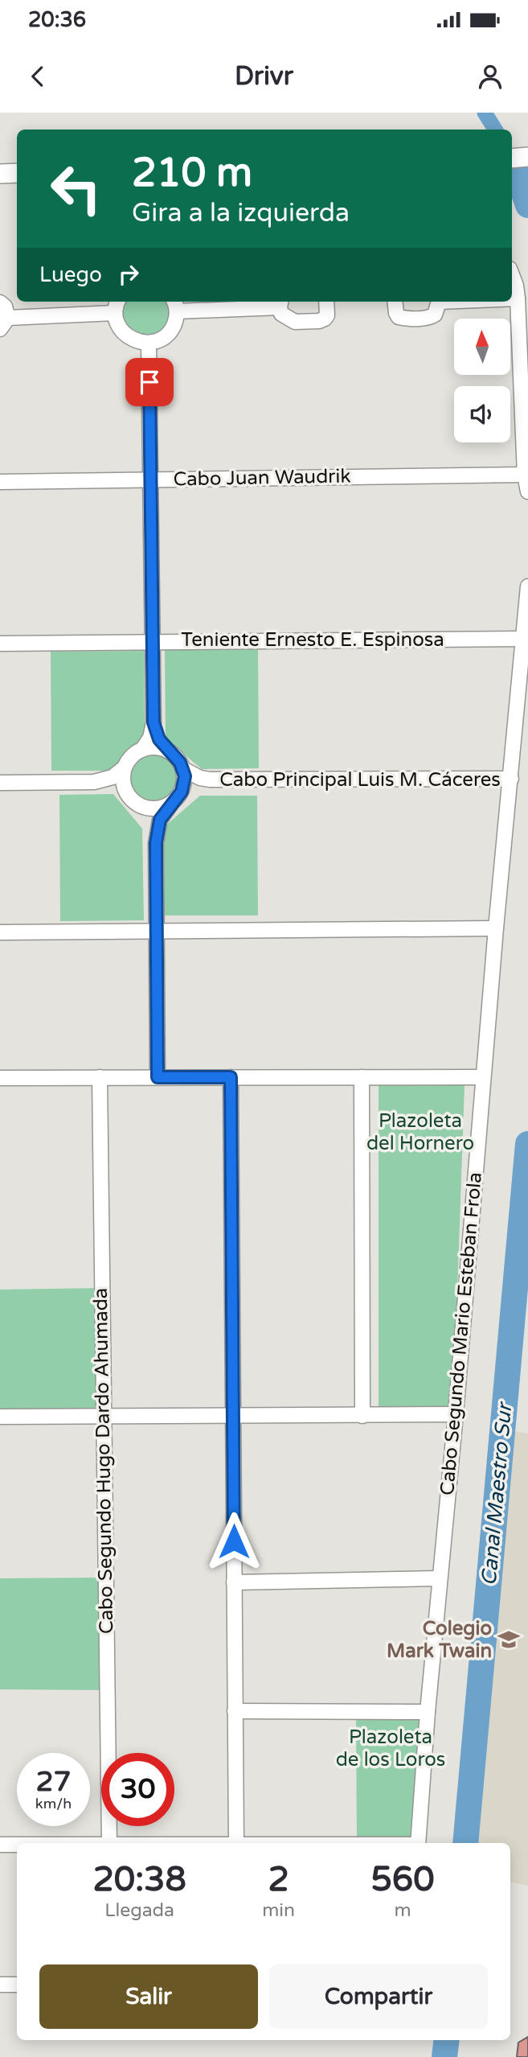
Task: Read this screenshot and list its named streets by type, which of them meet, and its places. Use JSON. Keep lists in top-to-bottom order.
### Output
{
  "streets": {
    "street": [
      "Cabo Juan Waudrik",
      "Teniente Ernesto E. Espinosa",
      "Cabo Principal Luis M. Cáceres",
      "Cabo Segundo Mario Esteban Frola",
      "Cabo Segundo Hugo Dardo Ahumada"
    ]
  },
  "crossings": [
    ["Teniente Ernesto E. Espinosa", "Cabo Segundo Mario Esteban Frola"],
    ["Cabo Principal Luis M. Cáceres", "Cabo Segundo Mario Esteban Frola"]
  ],
  "water": ["Canal Maestro Sur"],
  "parks": ["Plazoleta del Hornero", "Plazoleta de los Loros"],
  "places": {
    "school or university": ["Colegio Mark Twain"]
  },
  "north": "top",
  "page": {
    "status": "20:36",
    "header": "Drivr",
    "turn": ["210 m", "Gira a la izquierda"],
    "then": "Luego",
    "speed": "27 km/h",
    "limit": "30",
    "eta": [
      "20:38",
      "Llegada",
      "2",
      "min",
      "560",
      "m"
    ],
    "buttons": ["Salir", "Compartir"]
  }
}
